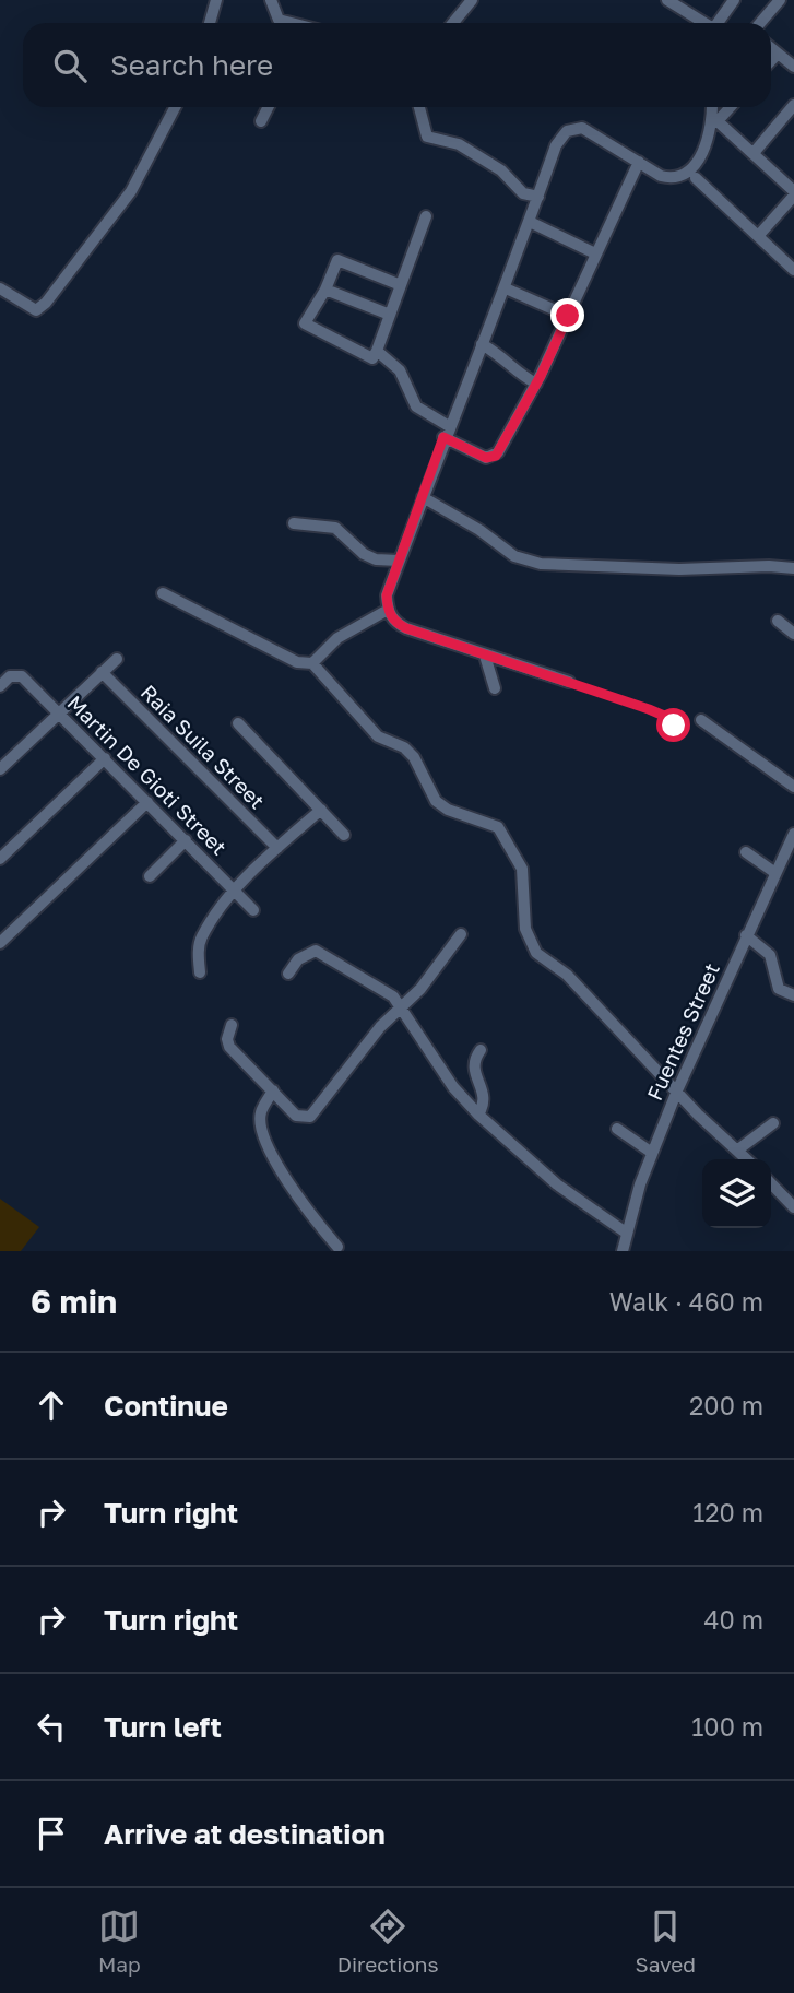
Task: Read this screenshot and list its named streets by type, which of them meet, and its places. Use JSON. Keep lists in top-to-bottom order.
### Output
{
  "streets": {
    "street": ["Raia Suila Street", "Martin De Gioti Street", "Fuentes Street"]
  },
  "page": {
    "search": "Search here",
    "heading": ["6 min", "Walk · 460 m"],
    "list": [
      ["Continue", "200 m"],
      ["Turn right", "120 m"],
      ["Turn right", "40 m"],
      ["Turn left", "100 m"],
      "Arrive at destination"
    ],
    "nav": ["Map", "Directions", "Saved"]
  }
}
